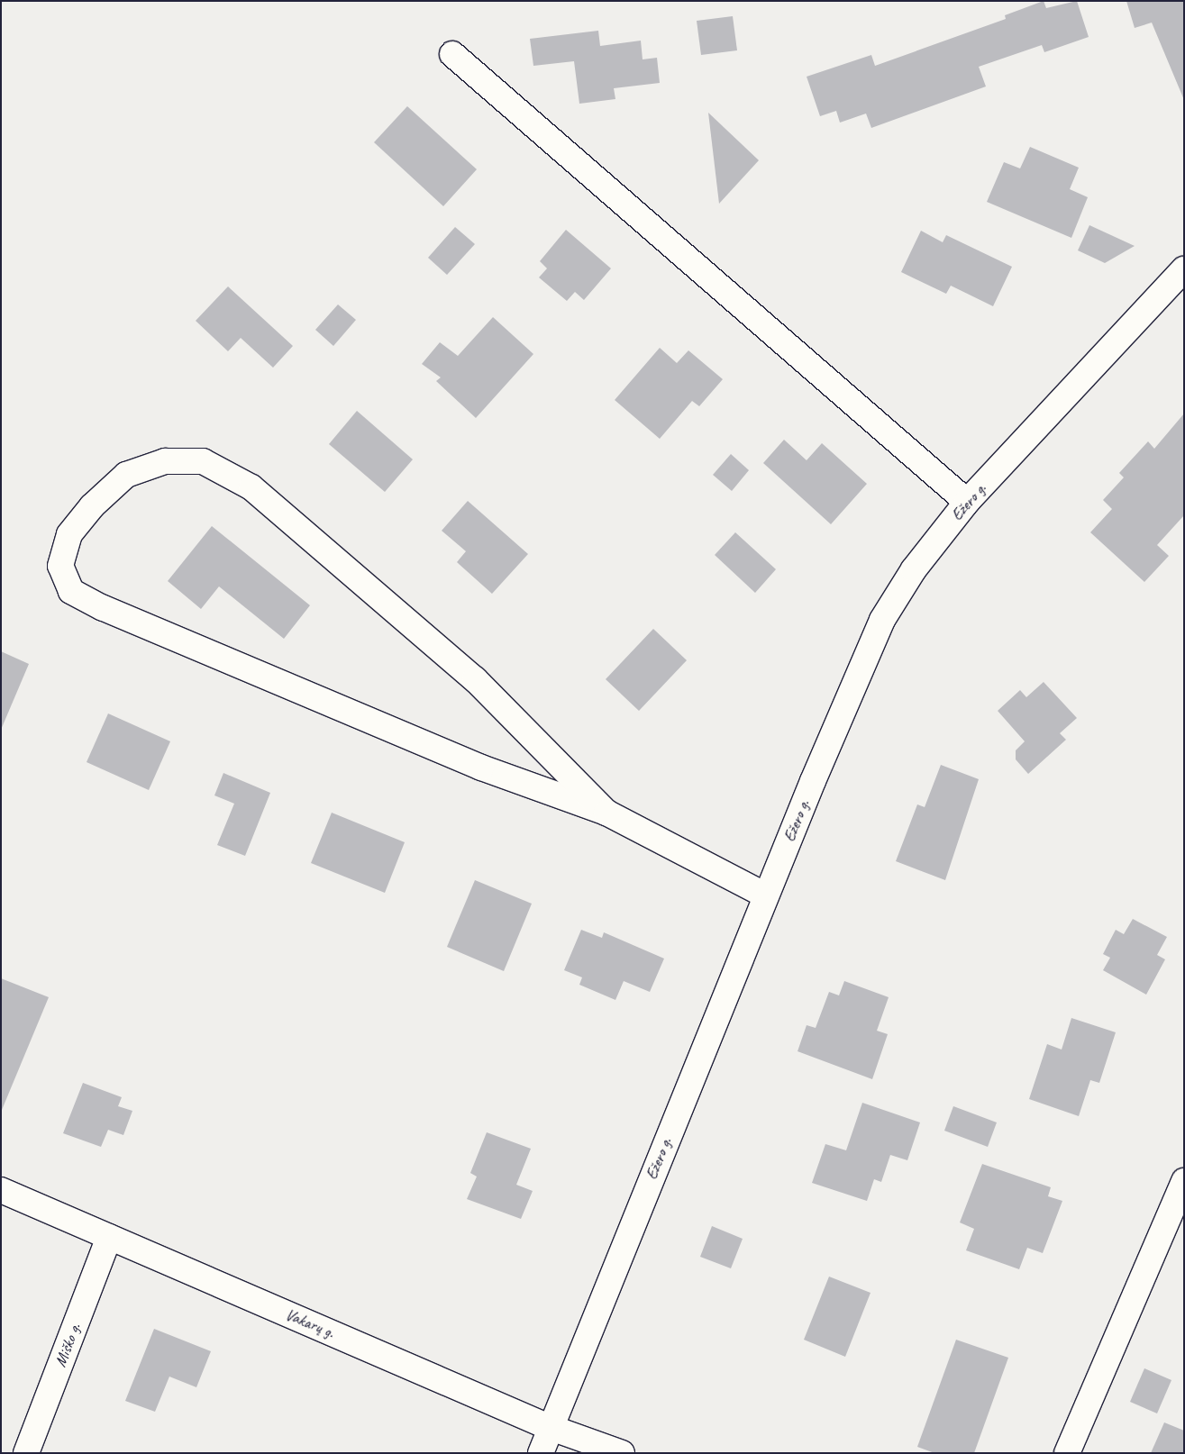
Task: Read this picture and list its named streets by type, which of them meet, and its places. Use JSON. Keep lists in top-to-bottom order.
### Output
{
  "streets": {
    "street": ["Ežero g.", "Vakarų g.", "Miško g."]
  },
  "crossings": [
    ["Ežero g.", "Vakarų g."],
    ["Vakarų g.", "Miško g."]
  ]
}
